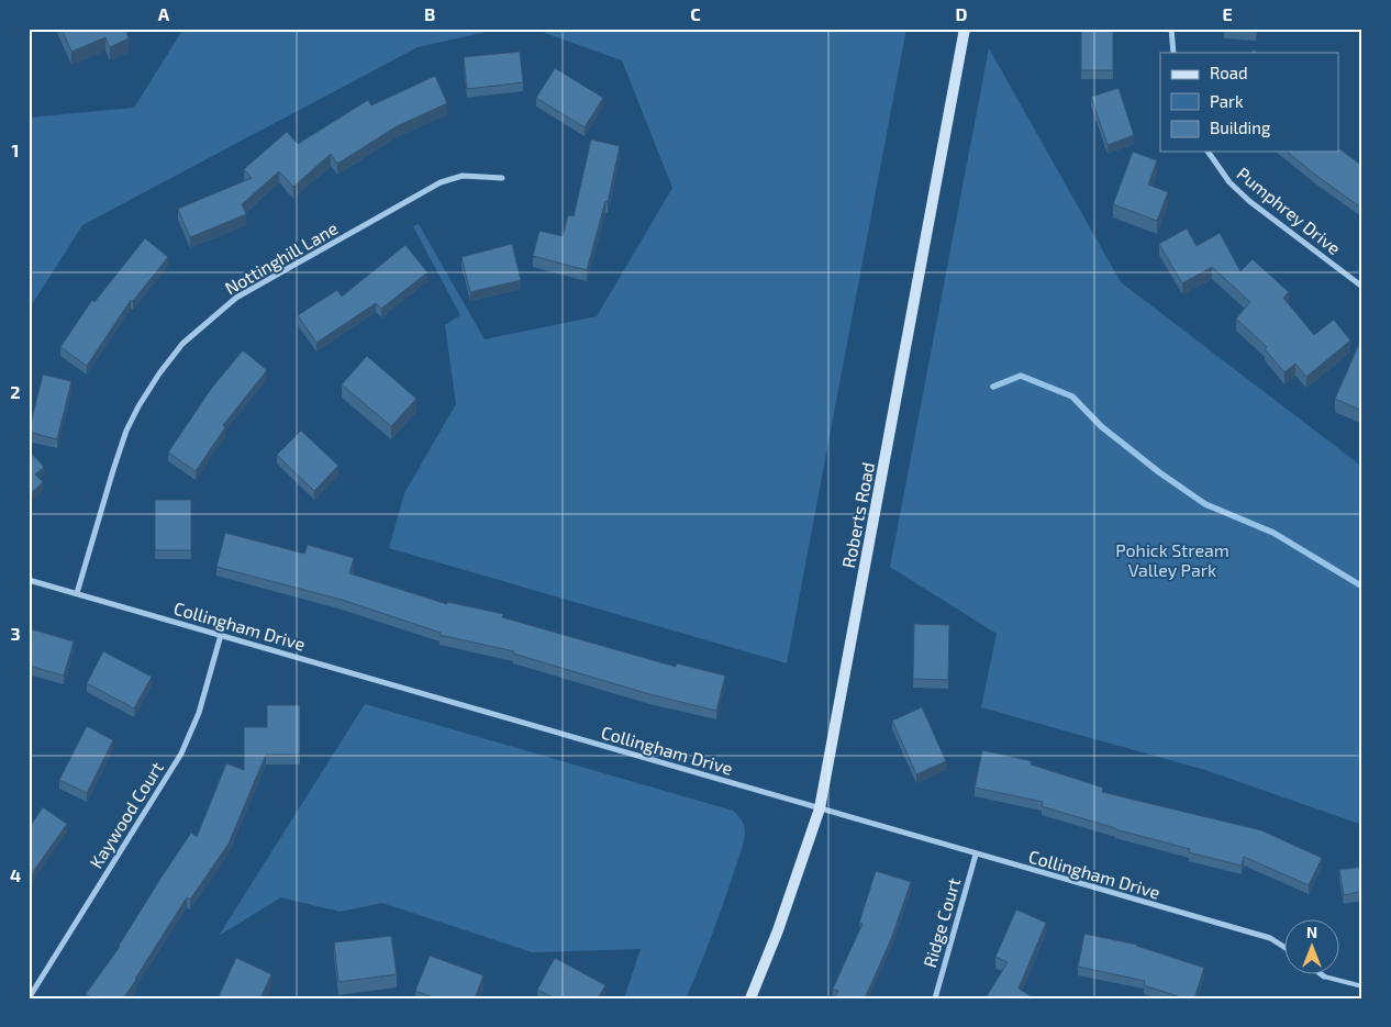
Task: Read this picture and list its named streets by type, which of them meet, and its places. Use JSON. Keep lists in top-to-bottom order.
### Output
{
  "streets": {
    "main road": ["Roberts Road"],
    "street": [
      "Pumphrey Drive",
      "Nottinghill Lane",
      "Collingham Drive",
      "Kaywood Court",
      "Ridge Court"
    ]
  },
  "crossings": [
    ["Nottinghill Lane", "Collingham Drive"],
    ["Roberts Road", "Collingham Drive"],
    ["Collingham Drive", "Kaywood Court"],
    ["Collingham Drive", "Ridge Court"]
  ],
  "parks": ["Pohick Stream Valley Park"],
  "legend": ["Road", "Park", "Building"],
  "north": "top",
  "grid": {
    "columns": [
      "A",
      "B",
      "C",
      "D",
      "E"
    ],
    "rows": [
      "1",
      "2",
      "3",
      "4"
    ]
  }
}
